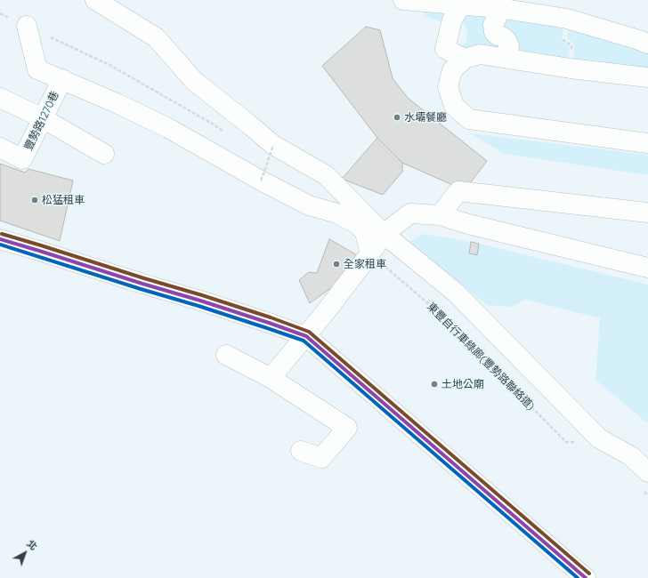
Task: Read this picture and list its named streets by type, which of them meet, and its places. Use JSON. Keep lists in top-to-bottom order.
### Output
{
  "streets": {
    "street": ["豐勢路1270巷"],
    "path": ["東豐自行車綠廊(豐勢路聯絡道)"]
  },
  "places": [
    "水壩餐廳",
    "松猛租車",
    "全家租車",
    "土地公廟"
  ],
  "north": "top right"
}
